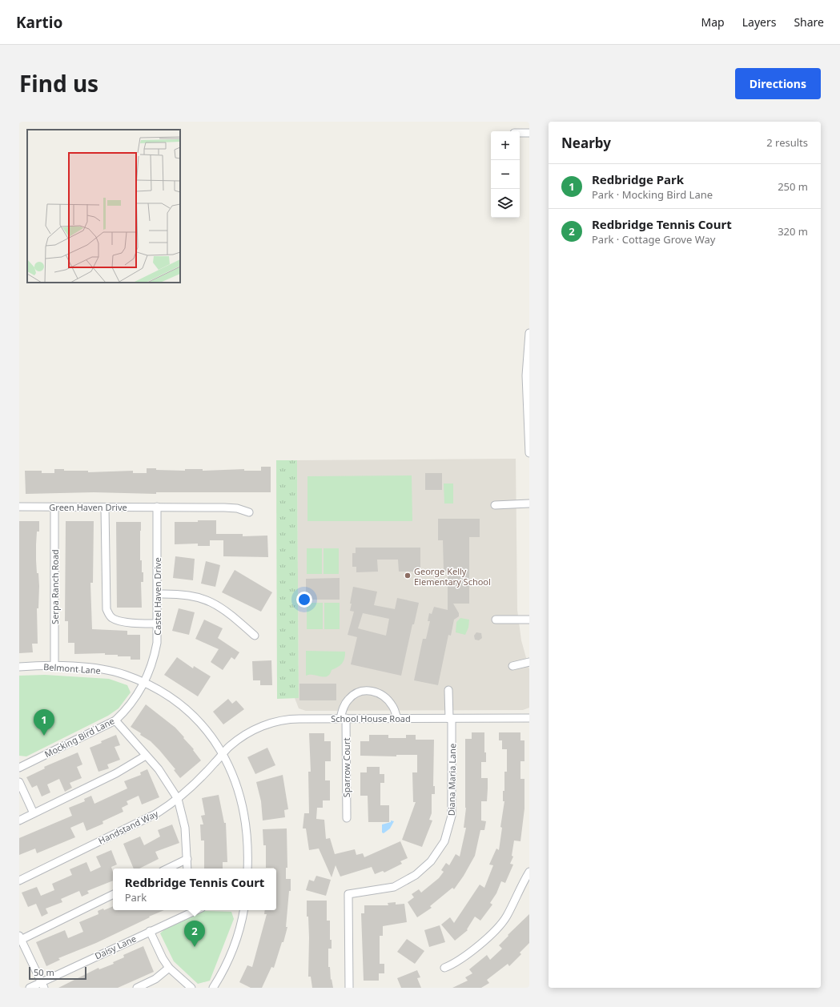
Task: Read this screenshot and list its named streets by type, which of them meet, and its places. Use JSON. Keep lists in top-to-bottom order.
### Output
{
  "streets": {
    "street": [
      "Green Haven Drive",
      "Serpa Ranch Road",
      "Castel Haven Drive",
      "Belmont Lane",
      "School House Road",
      "Mocking Bird Lane",
      "Sparrow Court",
      "Diana Maria Lane",
      "Handstand Way",
      "Daisy Lane"
    ]
  },
  "crossings": [
    ["Green Haven Drive", "Serpa Ranch Road"],
    ["Green Haven Drive", "Castel Haven Drive"],
    ["Serpa Ranch Road", "Belmont Lane"],
    ["Castel Haven Drive", "Belmont Lane"],
    ["Castel Haven Drive", "Mocking Bird Lane"],
    ["Belmont Lane", "School House Road"],
    ["Belmont Lane", "Mocking Bird Lane"],
    ["Belmont Lane", "Handstand Way"],
    ["School House Road", "Sparrow Court"],
    ["School House Road", "Diana Maria Lane"],
    ["School House Road", "Handstand Way"]
  ],
  "places": ["George Kelly Elementary School"],
  "scale_bar": "50 m",
  "page": {
    "header": "Kartio",
    "nav": ["Map", "Layers", "Share"],
    "title": "Find us",
    "buttons": "Directions",
    "heading": ["Nearby", "2 results"],
    "map_buttons": ["+", "−"],
    "list": [
      {
        "mark": "1",
        "name": "Redbridge Park",
        "note": "Park · Mocking Bird Lane",
        "value": "250 m"
      },
      {
        "mark": "2",
        "name": "Redbridge Tennis Court",
        "note": "Park · Cottage Grove Way",
        "value": "320 m"
      }
    ],
    "pins": ["1", "2"],
    "popup": ["Redbridge Tennis Court", "Park"],
    "scale": "50 m"
  }
}
